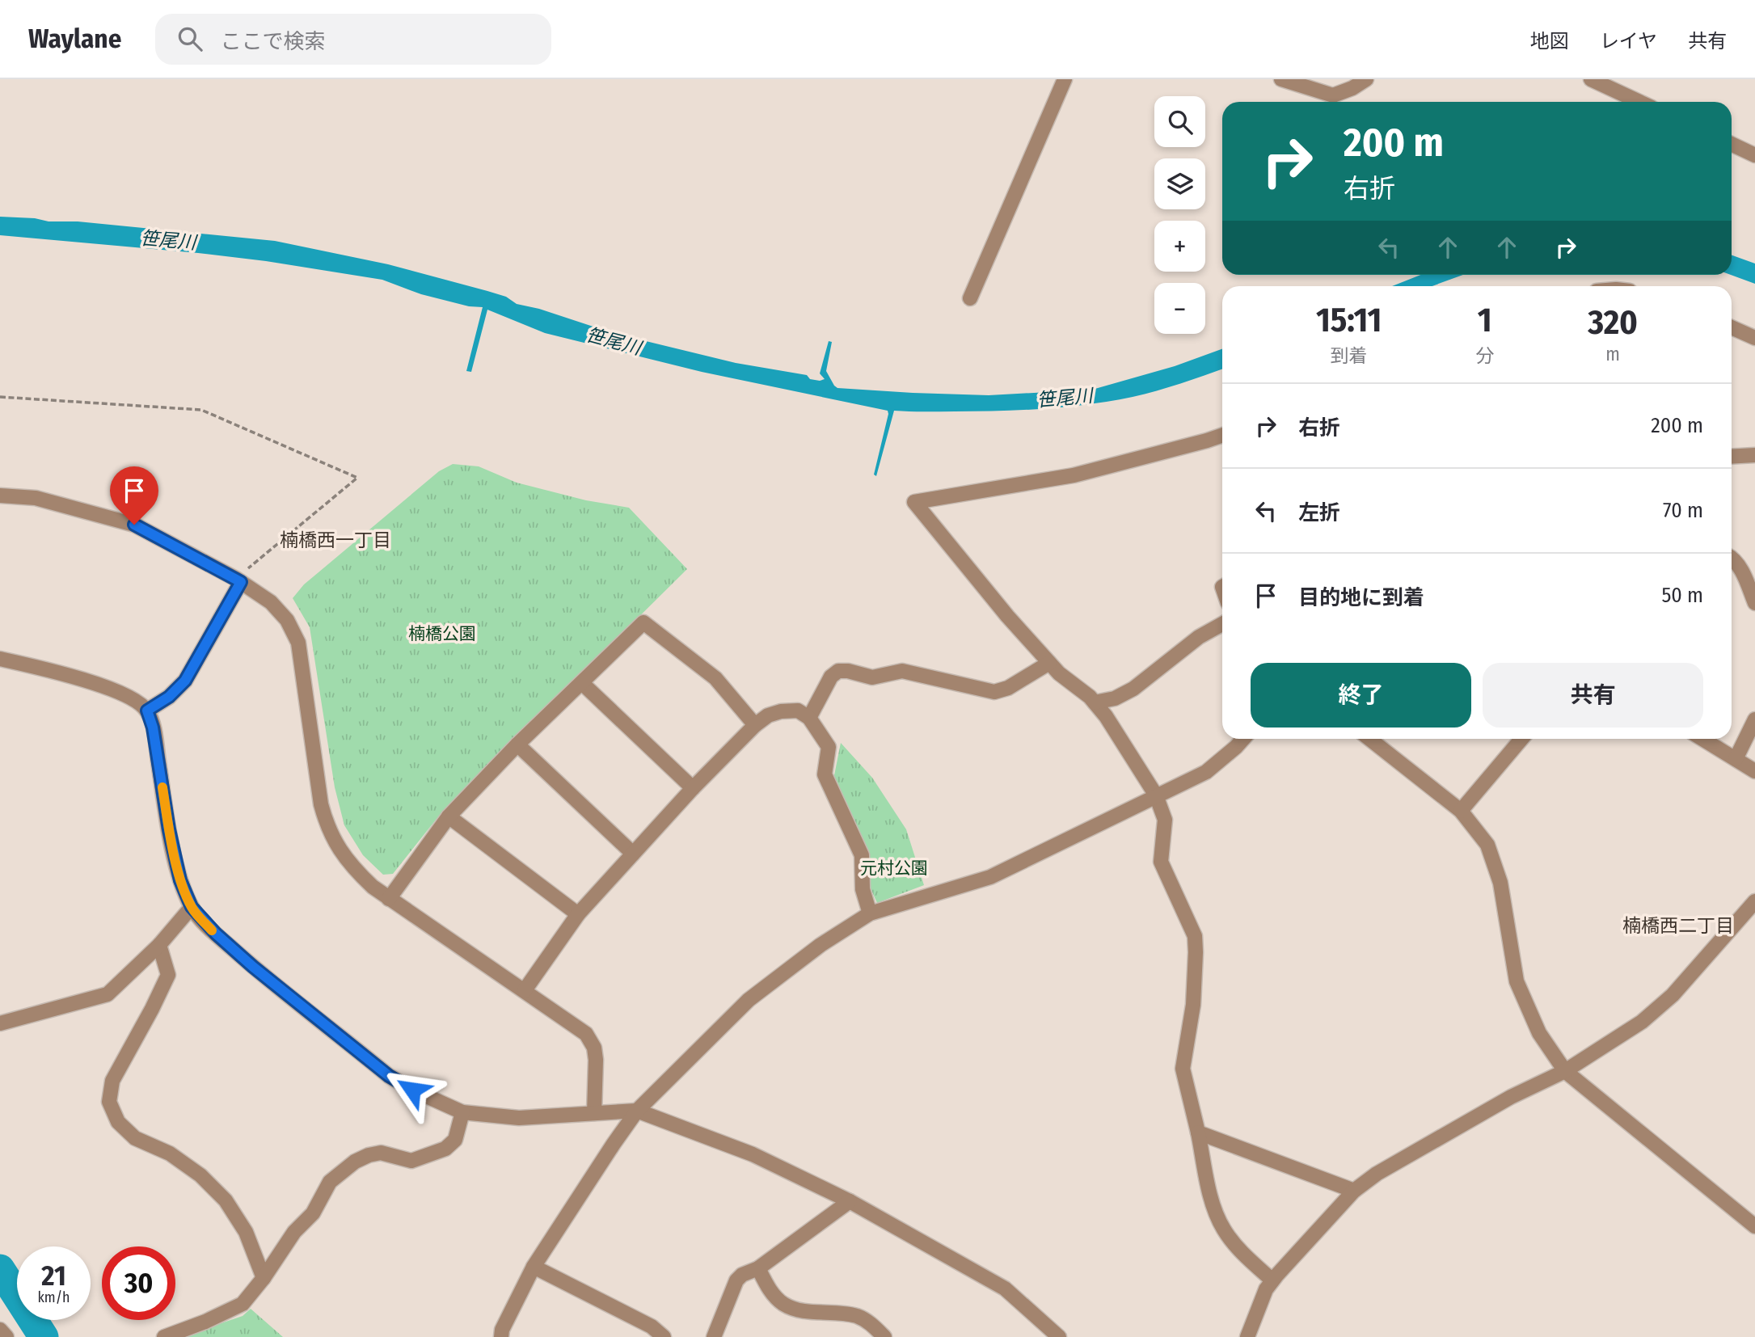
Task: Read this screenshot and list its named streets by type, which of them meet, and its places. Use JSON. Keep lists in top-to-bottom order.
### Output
{
  "districts": ["楠橋西一丁目", "楠橋西二丁目"],
  "water": ["笹尾川"],
  "parks": ["楠橋公園", "元村公園"],
  "page": {
    "header": "Waylane",
    "search": "ここで検索",
    "nav": ["地図", "レイヤ", "共有"],
    "map_buttons": ["+", "−"],
    "turn": ["200 m", "右折"],
    "eta": [
      "15:11",
      "到着",
      "1",
      "分",
      "320",
      "m"
    ],
    "list": [
      {
        "name": "右折",
        "value": "200 m"
      },
      {
        "name": "左折",
        "value": "70 m"
      },
      {
        "name": "目的地に到着",
        "value": "50 m"
      }
    ],
    "buttons": ["終了", "共有"],
    "speed": "21 km/h",
    "limit": "30"
  }
}
